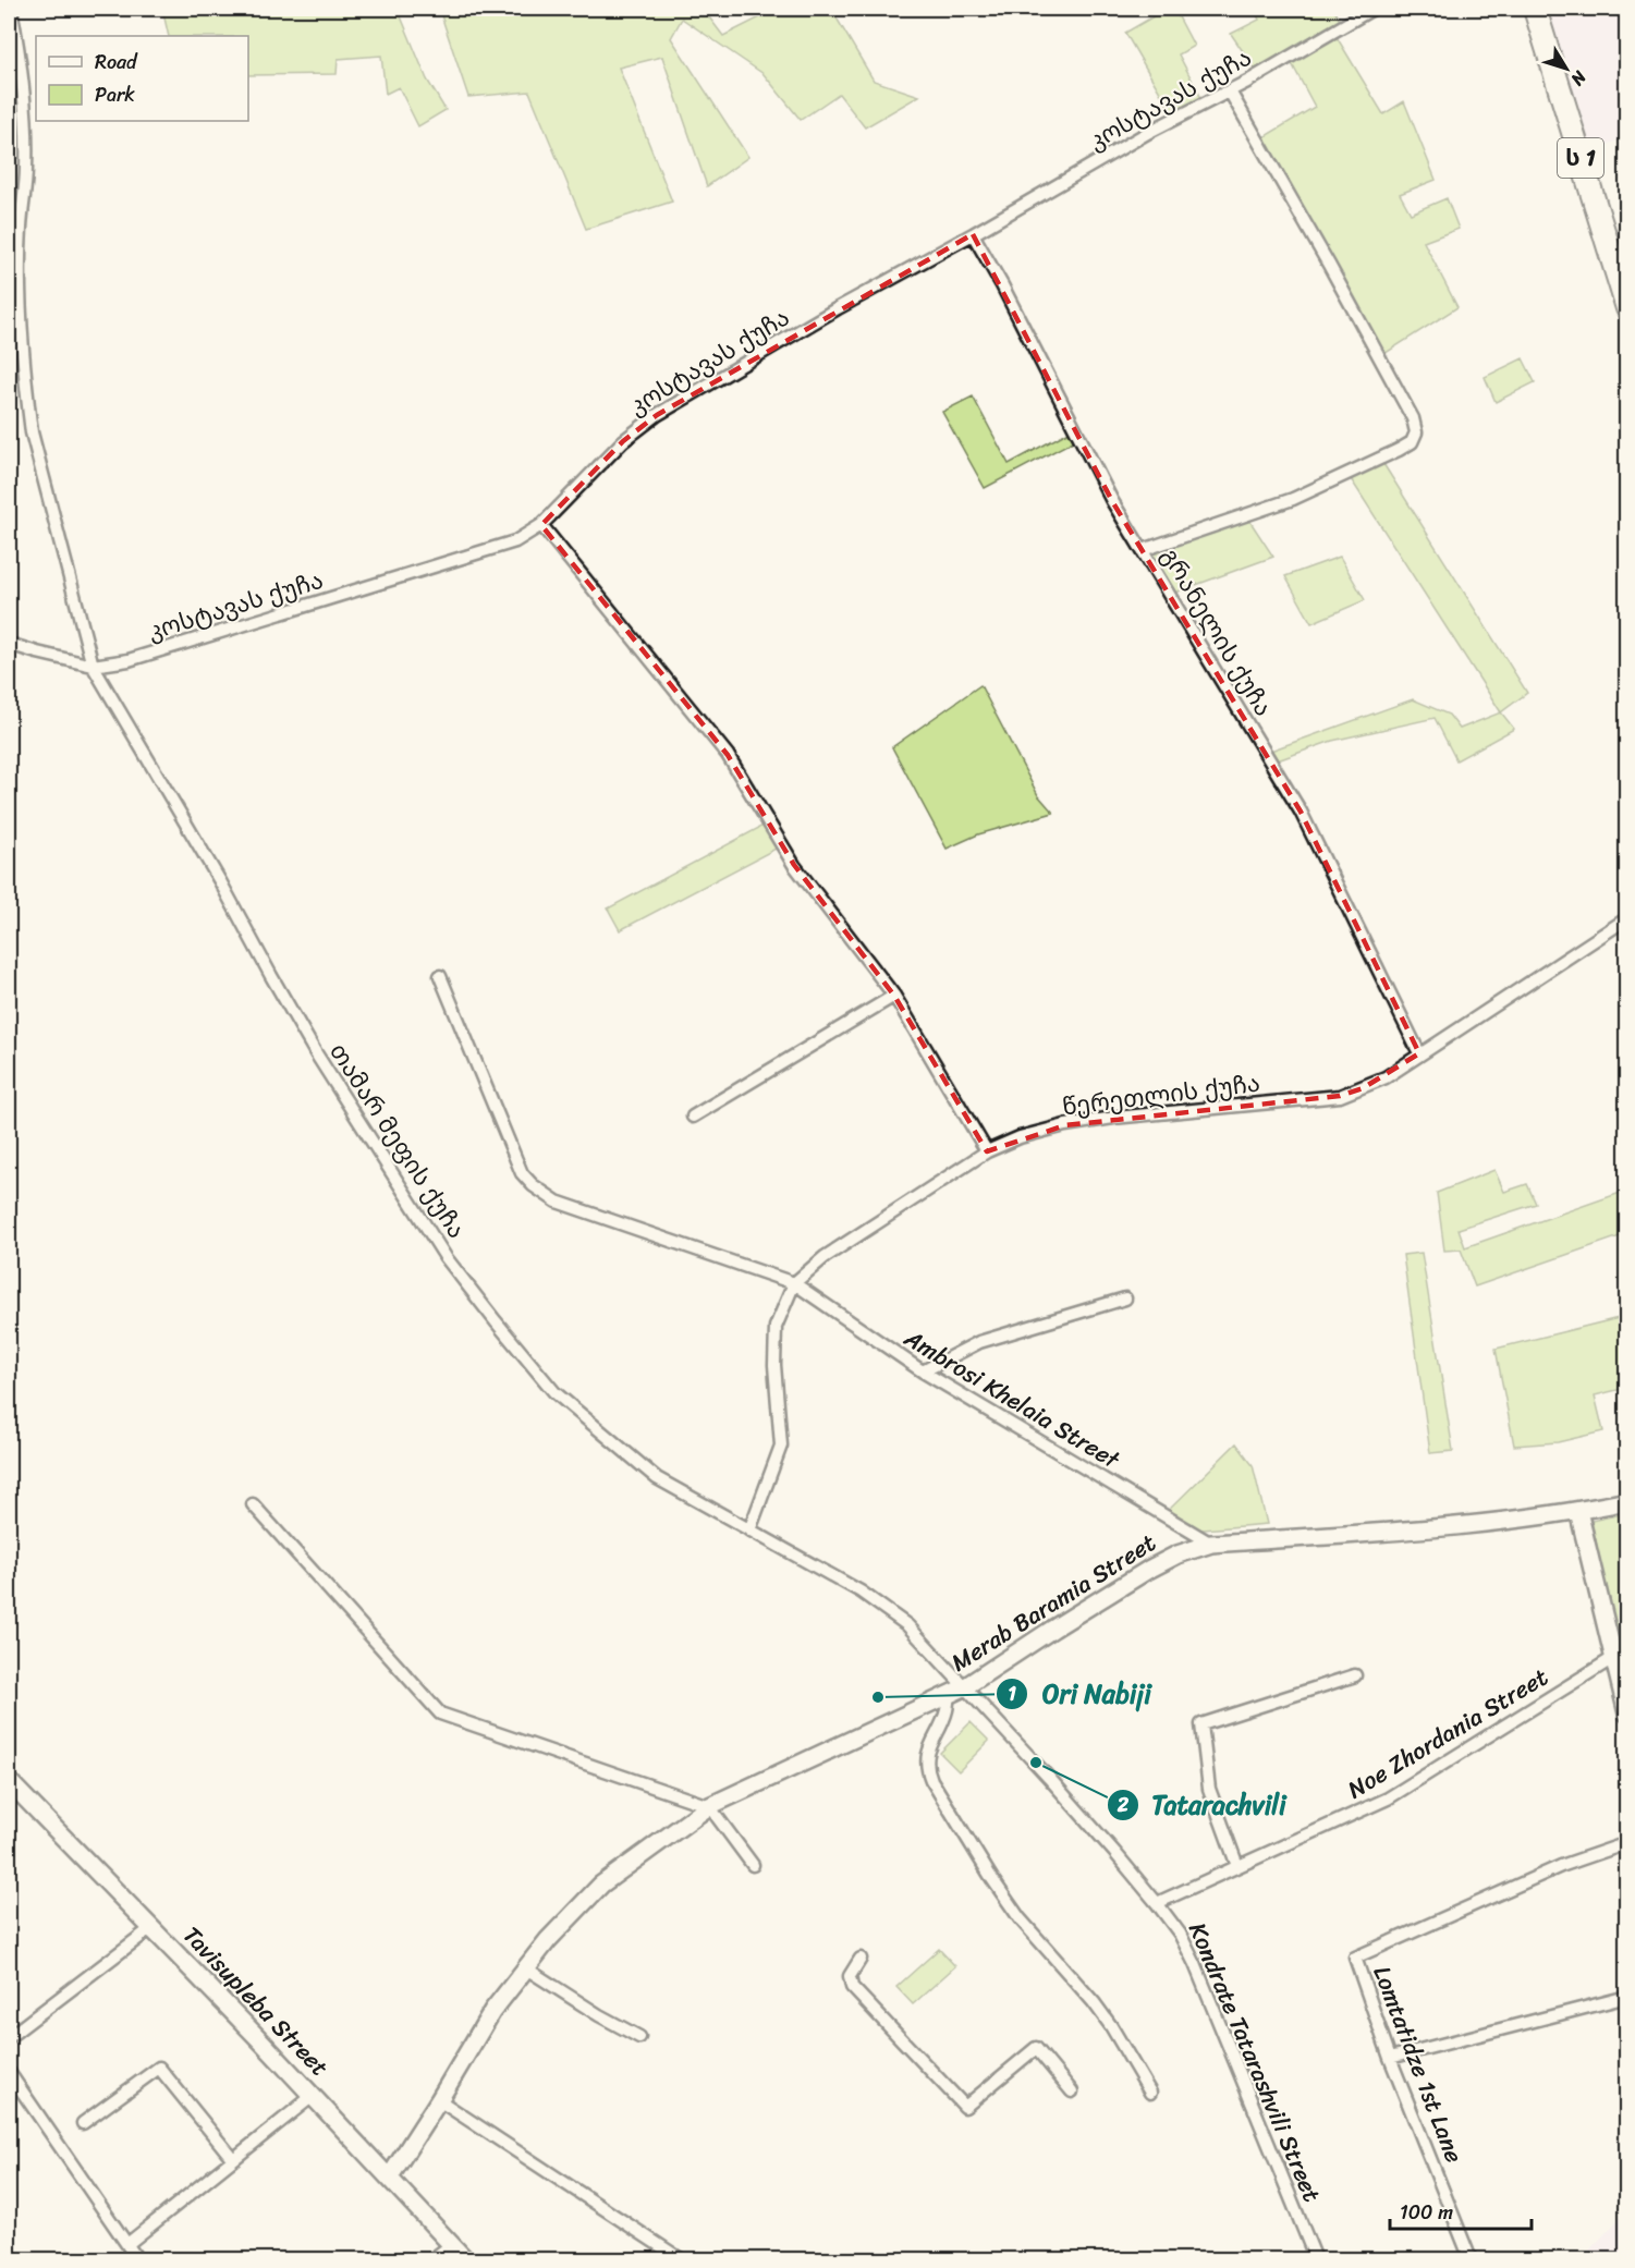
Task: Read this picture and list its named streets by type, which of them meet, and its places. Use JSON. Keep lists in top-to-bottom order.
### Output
{
  "streets": {
    "highway": ["ს 1"],
    "main road": ["Merab Baramia Street", "Tavisupleba Street"],
    "street": [
      "კოსტავას ქუჩა",
      "გრანელის ქუჩა",
      "წერეთლის ქუჩა",
      "თამარ მეფის ქუჩა",
      "Ambrosi Khelaia Street",
      "Noe Zhordania Street",
      "Kondrate Tatarashvili Street",
      "Lomtatidze 1st Lane"
    ]
  },
  "crossings": [
    ["კოსტავას ქუჩა", "გრანელის ქუჩა"],
    ["კოსტავას ქუჩა", "თამარ მეფის ქუჩა"],
    ["გრანელის ქუჩა", "წერეთლის ქუჩა"],
    ["წერეთლის ქუჩა", "თამარ მეფის ქუჩა"],
    ["წერეთლის ქუჩა", "Ambrosi Khelaia Street"],
    ["თამარ მეფის ქუჩა", "Merab Baramia Street"],
    ["თამარ მეფის ქუჩა", "Kondrate Tatarashvili Street"],
    ["Ambrosi Khelaia Street", "Merab Baramia Street"],
    ["Merab Baramia Street", "Tavisupleba Street"],
    ["Merab Baramia Street", "Kondrate Tatarashvili Street"],
    ["Noe Zhordania Street", "Kondrate Tatarashvili Street"]
  ],
  "places": ["Ori Nabiji", "Tatarachvili"],
  "legend": ["Road", "Park"],
  "scale_bar": "100 m",
  "north": "bottom right"
}
